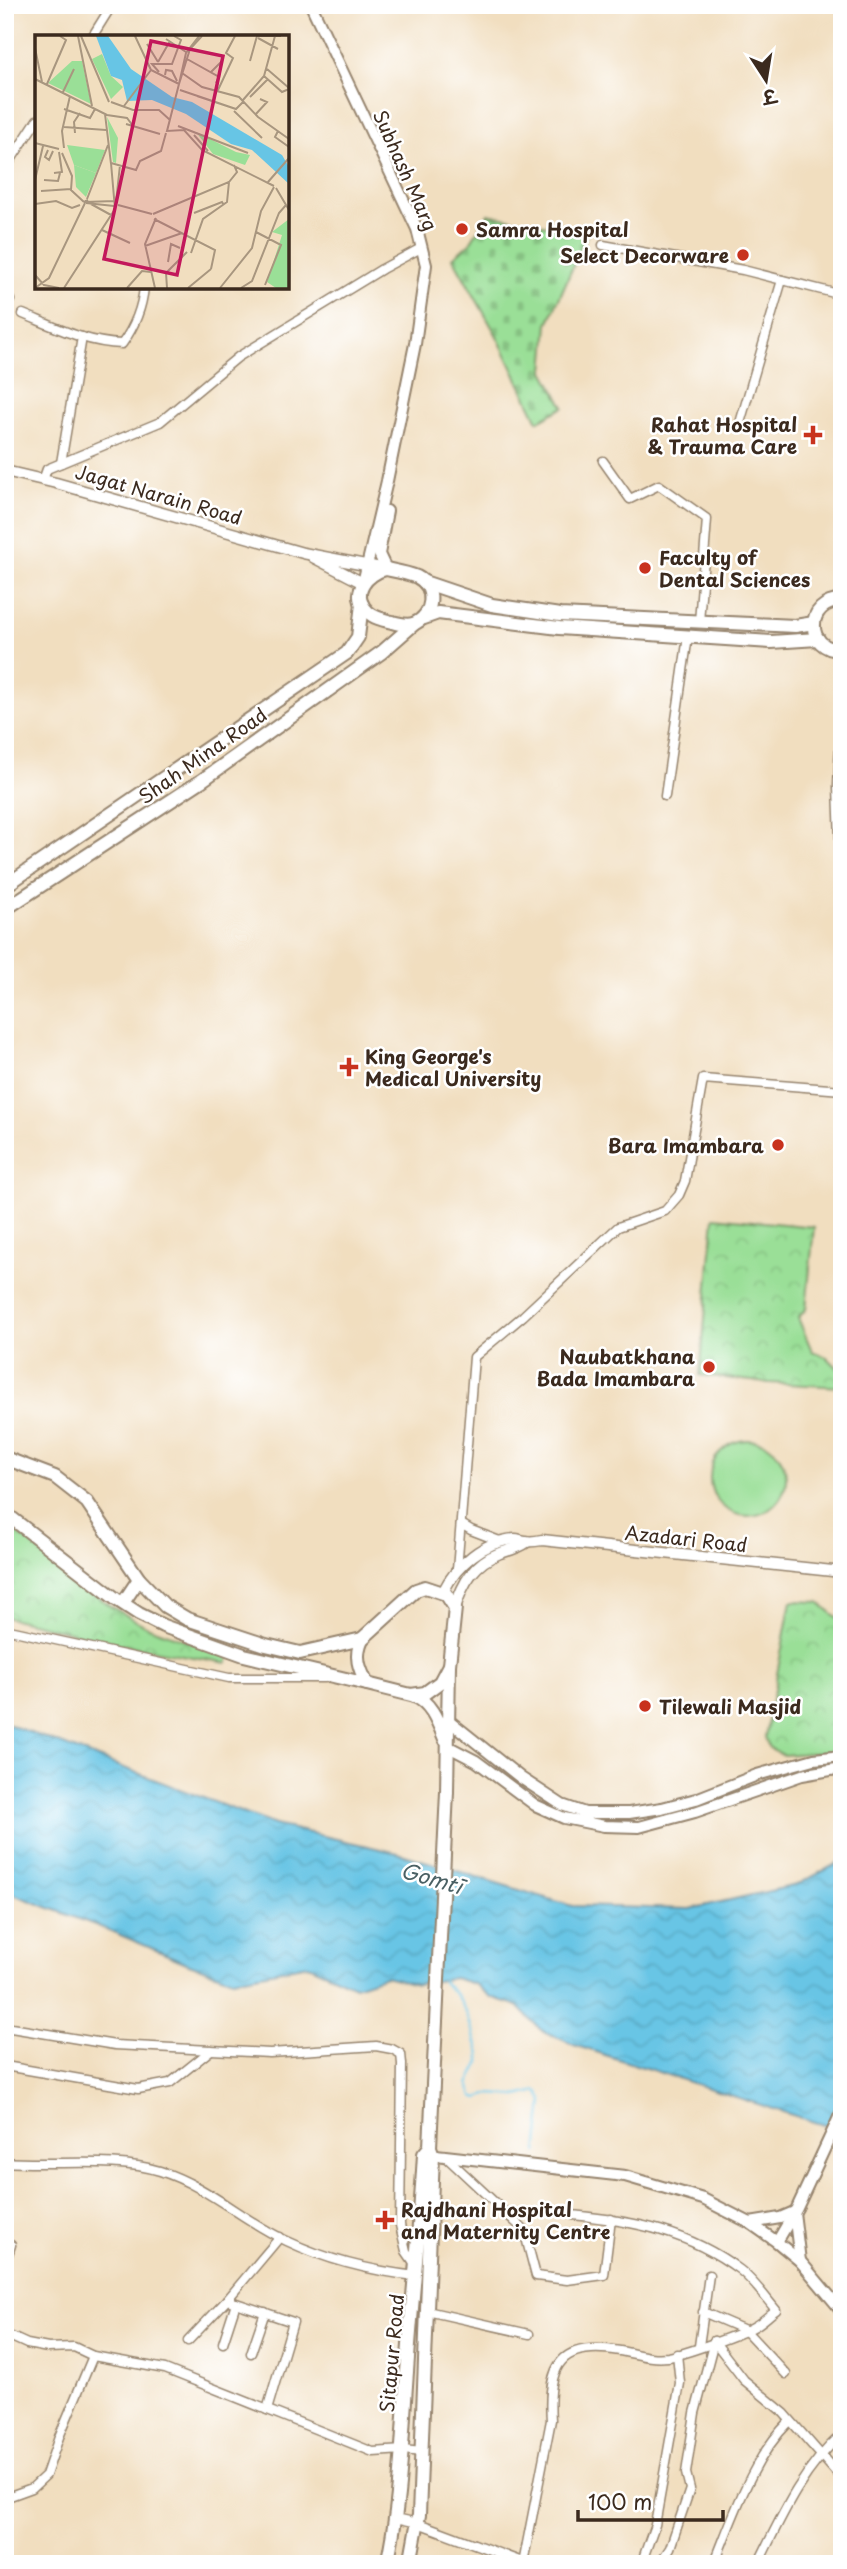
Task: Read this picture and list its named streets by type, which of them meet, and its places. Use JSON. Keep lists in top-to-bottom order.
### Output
{
  "streets": {
    "main road": ["Subhash Marg", "Shah Mina Road", "Sitapur Road"],
    "street": ["Jagat Narain Road", "Azadari Road"]
  },
  "crossings": [
    ["Subhash Marg", "Jagat Narain Road"],
    ["Subhash Marg", "Shah Mina Road"],
    ["Jagat Narain Road", "Shah Mina Road"]
  ],
  "water": ["Gomtī"],
  "places": {
    "other": [
      "Samra Hospital",
      "Select Decorware",
      "Faculty of Dental Sciences",
      "Bara Imambara",
      "Naubatkhana Bada Imambara",
      "Tilewali Masjid"
    ],
    "health": ["Rahat Hospital & Trauma Care", "King George's Medical University", "Rajdhani Hospital and Maternity Centre"]
  },
  "scale_bar": "100 m",
  "north": "bottom"
}
